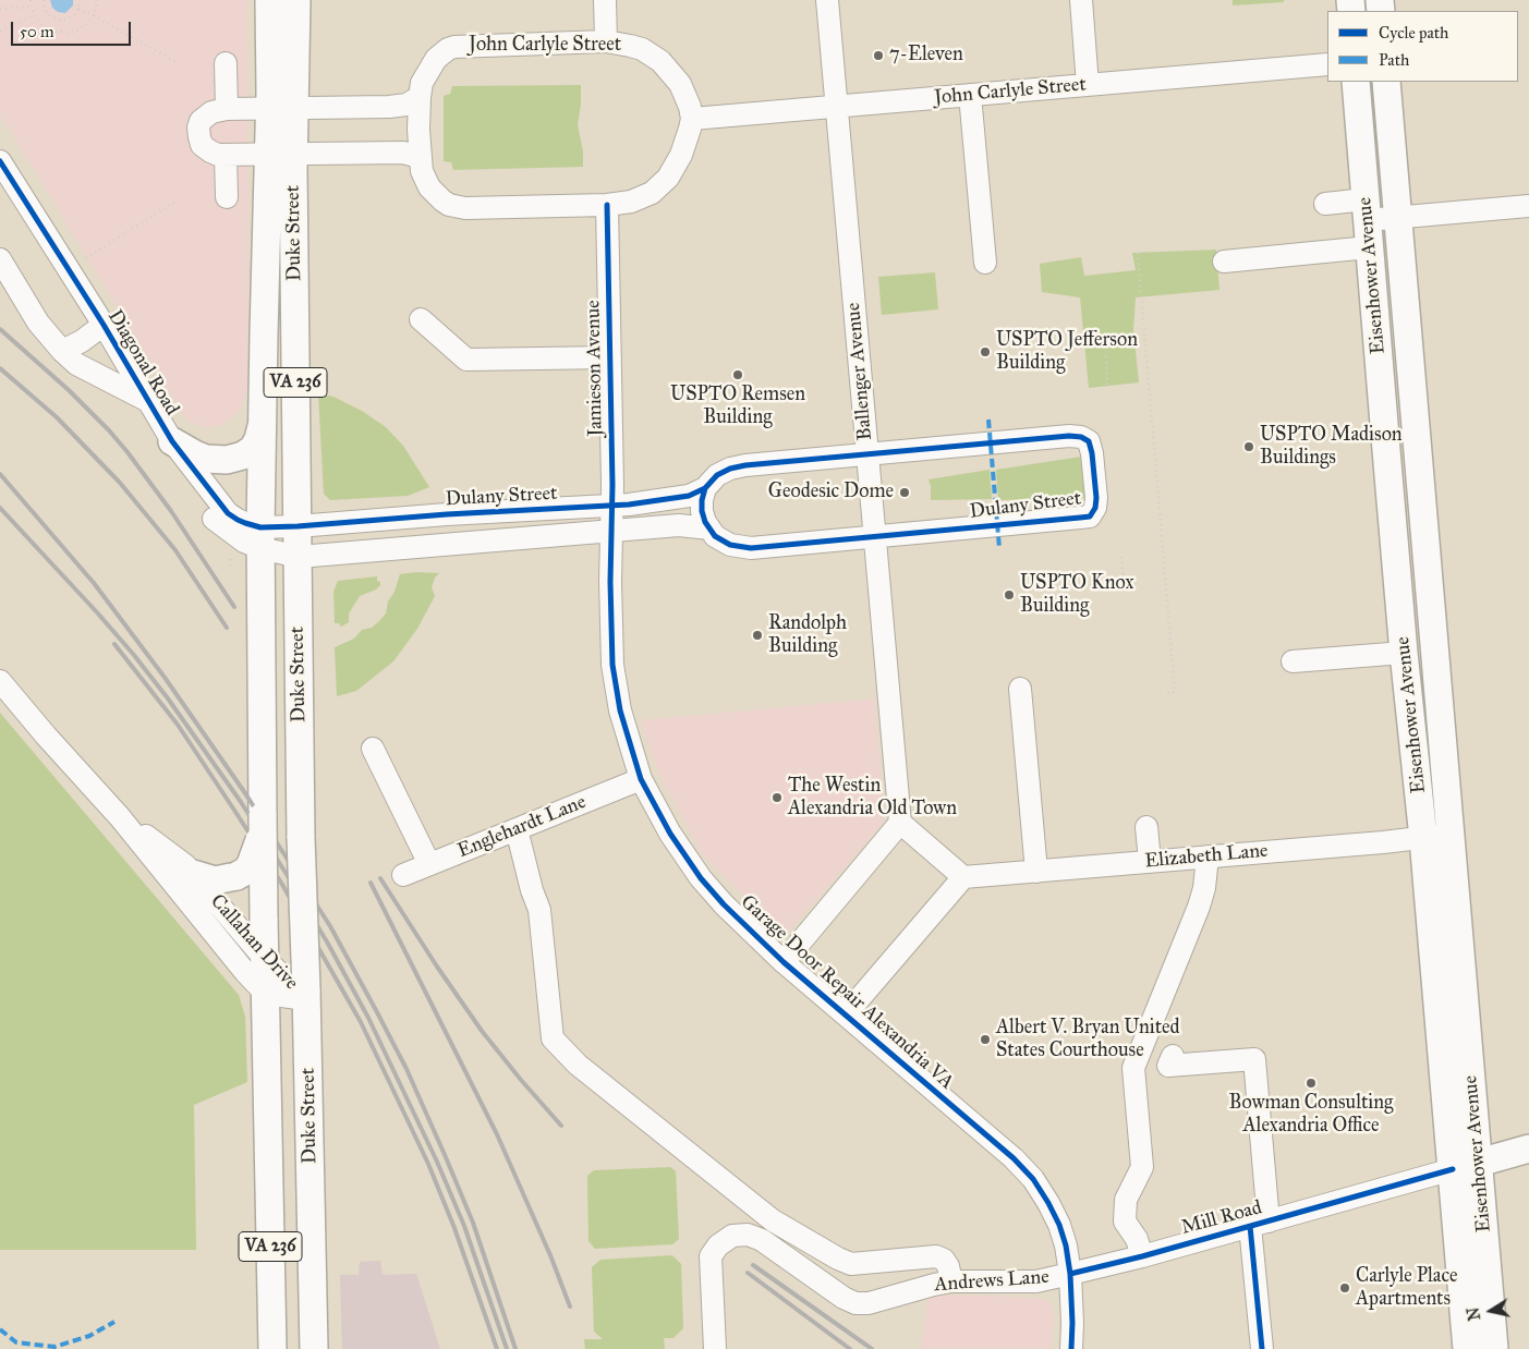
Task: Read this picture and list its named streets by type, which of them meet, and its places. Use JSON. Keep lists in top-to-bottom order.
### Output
{
  "streets": {
    "main road": [
      "Duke Street",
      "Eisenhower Avenue",
      "VA 236",
      "Mill Road"
    ],
    "street": [
      "John Carlyle Street",
      "Diagonal Road",
      "Jamieson Avenue",
      "Ballenger Avenue",
      "Dulany Street",
      "Englehardt Lane",
      "Elizabeth Lane",
      "Callahan Drive",
      "Garage Door Repair Alexandria VA",
      "Andrews Lane"
    ]
  },
  "crossings": [
    ["John Carlyle Street", "Jamieson Avenue"],
    ["John Carlyle Street", "Ballenger Avenue"],
    ["Duke Street", "Diagonal Road"],
    ["Duke Street", "Dulany Street"],
    ["Duke Street", "Callahan Drive"],
    ["Eisenhower Avenue", "Elizabeth Lane"],
    ["Eisenhower Avenue", "Mill Road"],
    ["Diagonal Road", "Dulany Street"],
    ["Jamieson Avenue", "Dulany Street"],
    ["Jamieson Avenue", "Garage Door Repair Alexandria VA"],
    ["Ballenger Avenue", "Dulany Street"],
    ["Englehardt Lane", "Garage Door Repair Alexandria VA"],
    ["Garage Door Repair Alexandria VA", "Mill Road"],
    ["Garage Door Repair Alexandria VA", "Andrews Lane"],
    ["Mill Road", "Andrews Lane"]
  ],
  "places": [
    "7-Eleven",
    "USPTO Jefferson Building",
    "USPTO Remsen Building",
    "USPTO Madison Buildings",
    "Geodesic Dome",
    "USPTO Knox Building",
    "Randolph Building",
    "The Westin Alexandria Old Town",
    "Albert V. Bryan United States Courthouse",
    "Bowman Consulting Alexandria Office",
    "Carlyle Place Apartments"
  ],
  "legend": ["Cycle path", "Path"],
  "scale_bar": "50 m",
  "north": "left"
}
